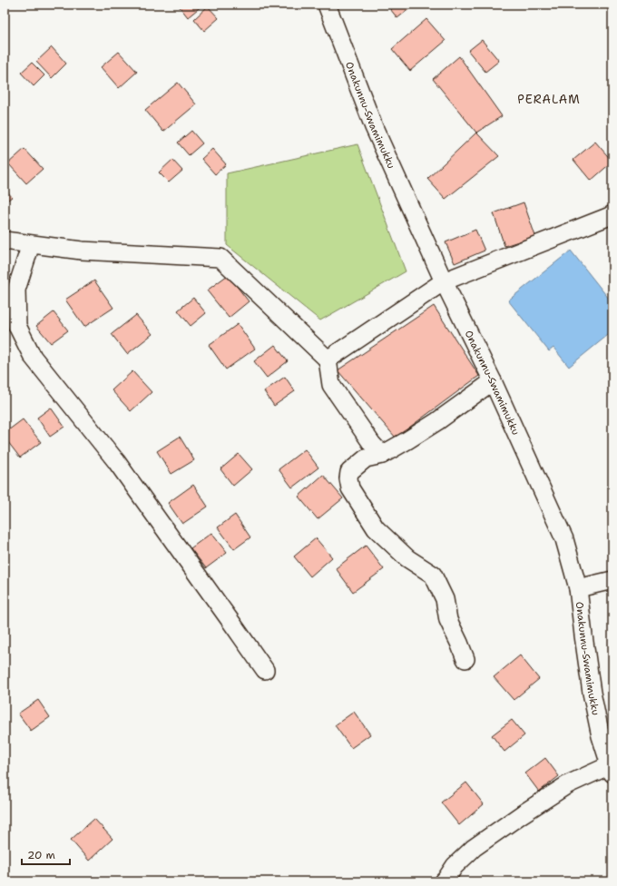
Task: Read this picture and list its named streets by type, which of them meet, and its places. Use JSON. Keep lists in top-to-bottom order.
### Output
{
  "streets": {
    "street": ["Onakunnu-Swamimukku"]
  },
  "districts": ["PERALAM"],
  "scale_bar": "20 m"
}
